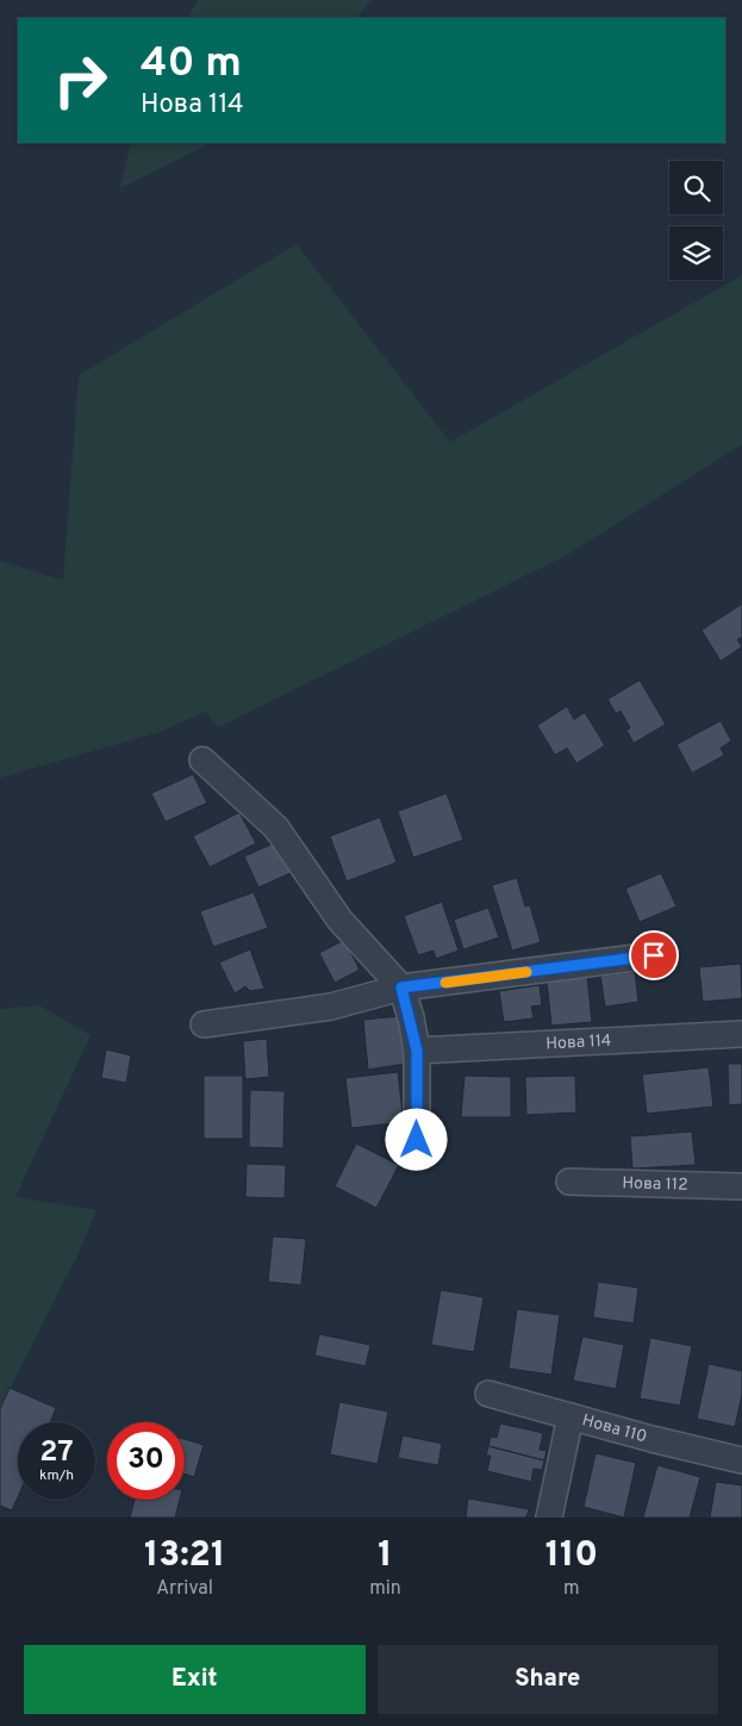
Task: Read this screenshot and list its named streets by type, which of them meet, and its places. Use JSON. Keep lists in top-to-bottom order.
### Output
{
  "streets": {
    "street": ["Нова 114", "Нова 112", "Нова 110"]
  },
  "page": {
    "turn": ["40 m", "Нова 114"],
    "speed": "27 km/h",
    "limit": "30",
    "eta": [
      "13:21",
      "Arrival",
      "1",
      "min",
      "110",
      "m"
    ],
    "buttons": ["Exit", "Share"]
  }
}
